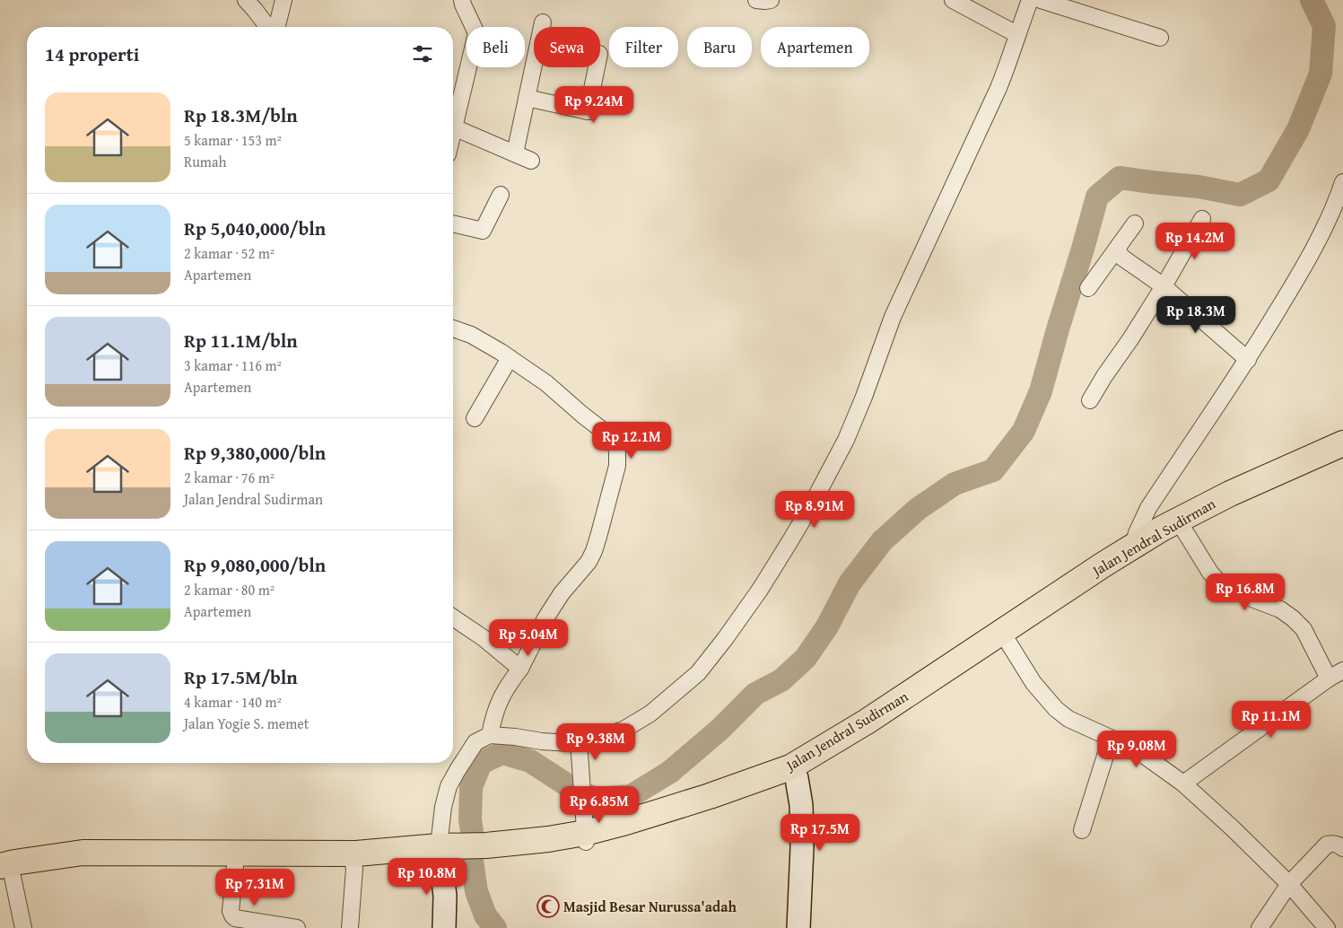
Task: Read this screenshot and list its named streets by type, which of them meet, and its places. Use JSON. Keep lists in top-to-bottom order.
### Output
{
  "streets": {
    "highway": ["Jalan Jendral Sudirman"]
  },
  "places": {
    "mosque": ["Masjid Besar Nurussa'adah"]
  },
  "page": {
    "chip": [
      "Beli",
      "Sewa",
      "Filter",
      "Baru",
      "Apartemen"
    ],
    "heading": "14 properti",
    "list": [
      {
        "name": "Rp 18.3M/bln",
        "note": "5 kamar · 153 m² · Rumah"
      },
      {
        "name": "Rp 5,040,000/bln",
        "note": "2 kamar · 52 m² · Apartemen"
      },
      {
        "name": "Rp 11.1M/bln",
        "note": "3 kamar · 116 m² · Apartemen"
      },
      {
        "name": "Rp 9,380,000/bln",
        "note": "2 kamar · 76 m² · Jalan Jendral Sudirman"
      },
      {
        "name": "Rp 9,080,000/bln",
        "note": "2 kamar · 80 m² · Apartemen"
      },
      {
        "name": "Rp 17.5M/bln",
        "note": "4 kamar · 140 m² · Jalan Yogie S. memet"
      }
    ],
    "price": [
      "Rp 9.24M",
      "Rp 14.2M",
      "Rp 18.3M",
      "Rp 12.1M",
      "Rp 8.91M",
      "Rp 16.8M",
      "Rp 5.04M",
      "Rp 11.1M",
      "Rp 9.38M",
      "Rp 9.08M",
      "Rp 6.85M",
      "Rp 17.5M",
      "Rp 10.8M",
      "Rp 7.31M"
    ]
  }
}
